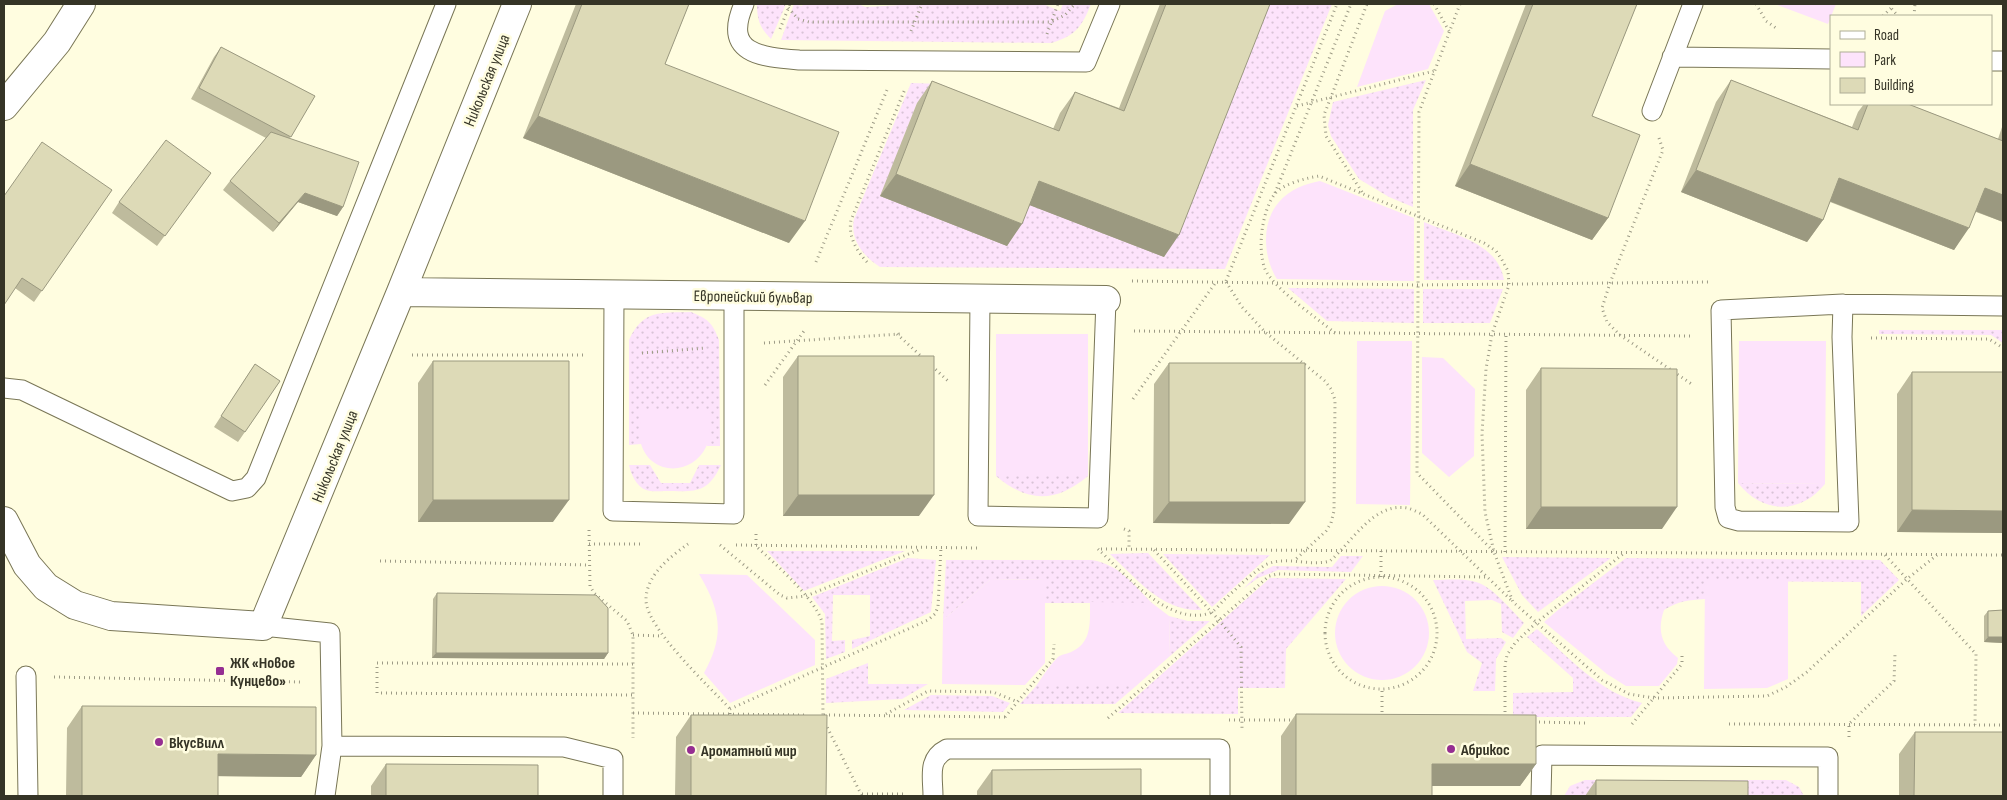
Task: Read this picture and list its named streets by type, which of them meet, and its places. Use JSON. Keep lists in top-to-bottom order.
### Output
{
  "streets": {
    "street": ["Никольская улица", "Европейский бульвар"]
  },
  "crossings": [
    ["Никольская улица", "Европейский бульвар"]
  ],
  "places": {
    "transit": ["ЖК «Новое Кунцево»"],
    "other": ["ВкусВилл", "Абрикос", "Ароматный мир"]
  },
  "legend": ["Road", "Park", "Building"]
}
